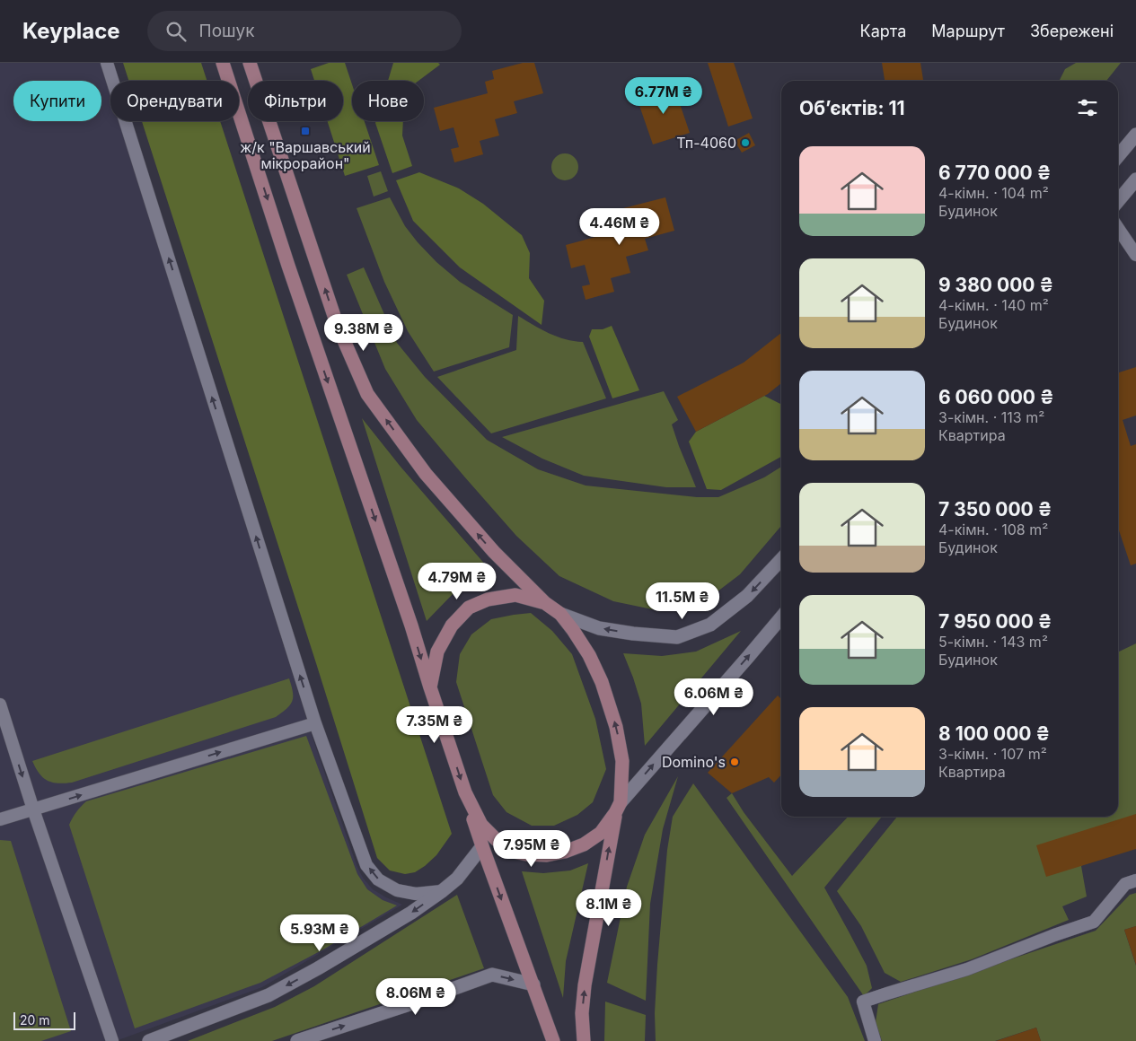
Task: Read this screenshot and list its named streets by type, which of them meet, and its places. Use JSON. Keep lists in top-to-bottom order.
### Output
{
  "places": {
    "transit": ["ж/к \"Варшавський мікрорайон\""],
    "other": ["Тп-4060", "Domino's"]
  },
  "scale_bar": "20 m",
  "page": {
    "header": "Keyplace",
    "search": "Пошук",
    "nav": ["Карта", "Маршрут", "Збережені"],
    "price": [
      "6.77M ₴",
      "4.46M ₴",
      "9.38M ₴",
      "4.79M ₴",
      "11.5M ₴",
      "6.06M ₴",
      "7.35M ₴",
      "7.95M ₴",
      "8.1M ₴",
      "5.93M ₴",
      "8.06M ₴"
    ],
    "chip": [
      "Купити",
      "Орендувати",
      "Фільтри",
      "Нове"
    ],
    "heading": "Об’єктів: 11",
    "list": [
      {
        "name": "6 770 000 ₴",
        "note": "4-кімн. · 104 m² · Будинок"
      },
      {
        "name": "9 380 000 ₴",
        "note": "4-кімн. · 140 m² · Будинок"
      },
      {
        "name": "6 060 000 ₴",
        "note": "3-кімн. · 113 m² · Квартира"
      },
      {
        "name": "7 350 000 ₴",
        "note": "4-кімн. · 108 m² · Будинок"
      },
      {
        "name": "7 950 000 ₴",
        "note": "5-кімн. · 143 m² · Будинок"
      },
      {
        "name": "8 100 000 ₴",
        "note": "3-кімн. · 107 m² · Квартира"
      }
    ],
    "scale": "20 m"
  }
}
